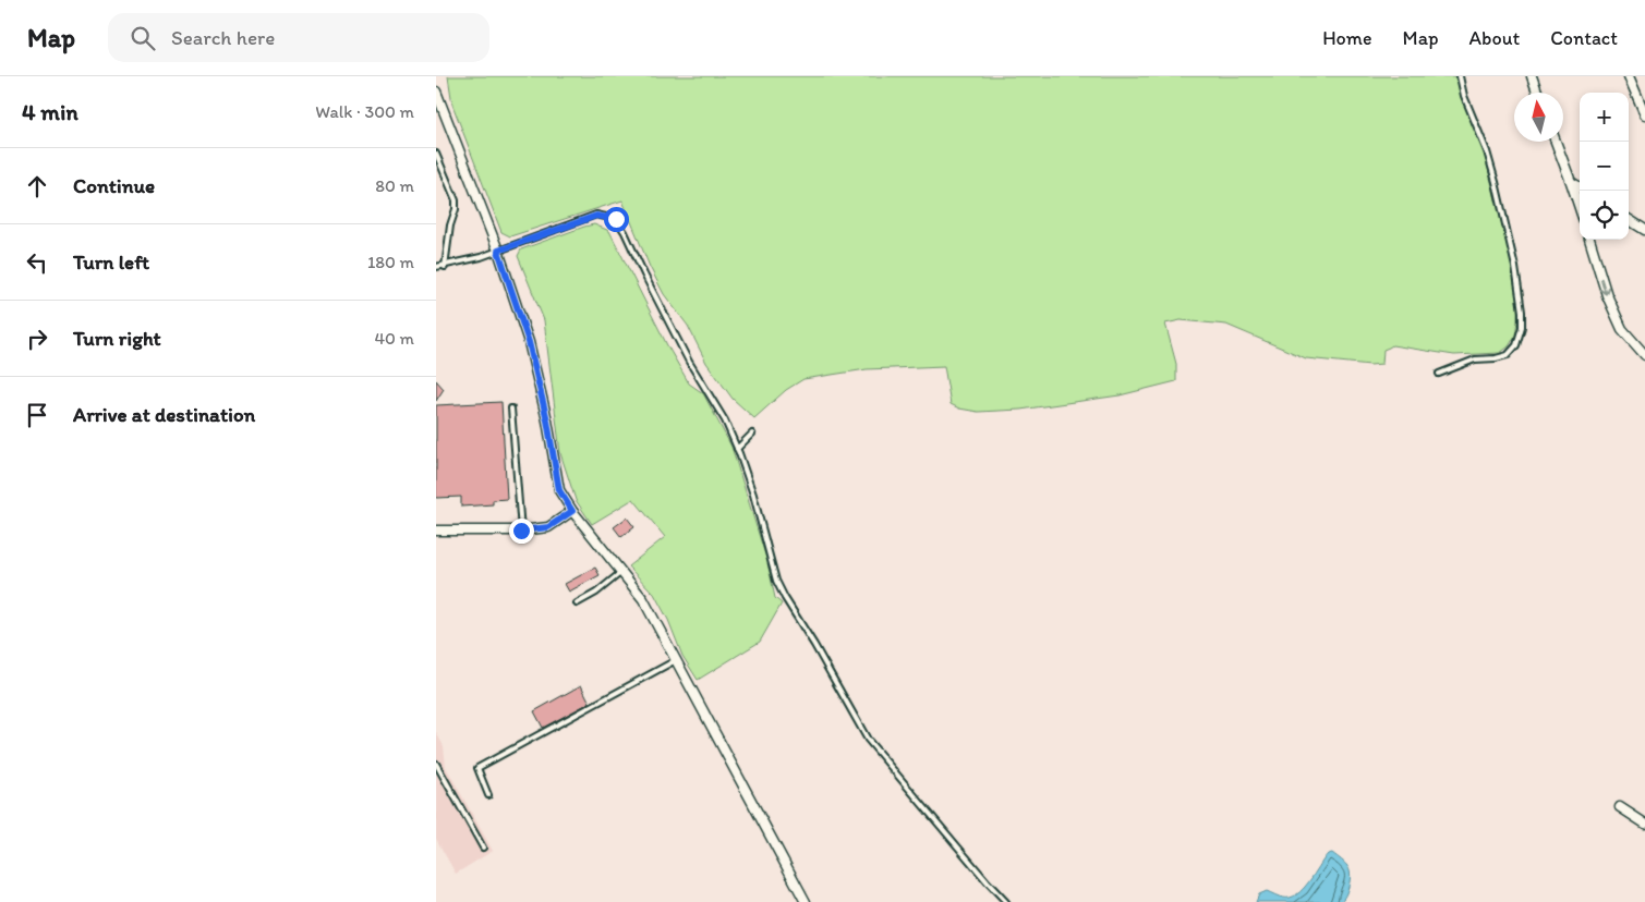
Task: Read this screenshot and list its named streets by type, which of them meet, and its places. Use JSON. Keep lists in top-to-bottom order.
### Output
{
  "north": "top",
  "page": {
    "header": "Map",
    "search": "Search here",
    "nav": [
      "Home",
      "Map",
      "About",
      "Contact"
    ],
    "heading": ["4 min", "Walk · 300 m"],
    "map_buttons": ["+", "−"],
    "list": [
      ["Continue", "80 m"],
      ["Turn left", "180 m"],
      ["Turn right", "40 m"],
      "Arrive at destination"
    ]
  }
}
